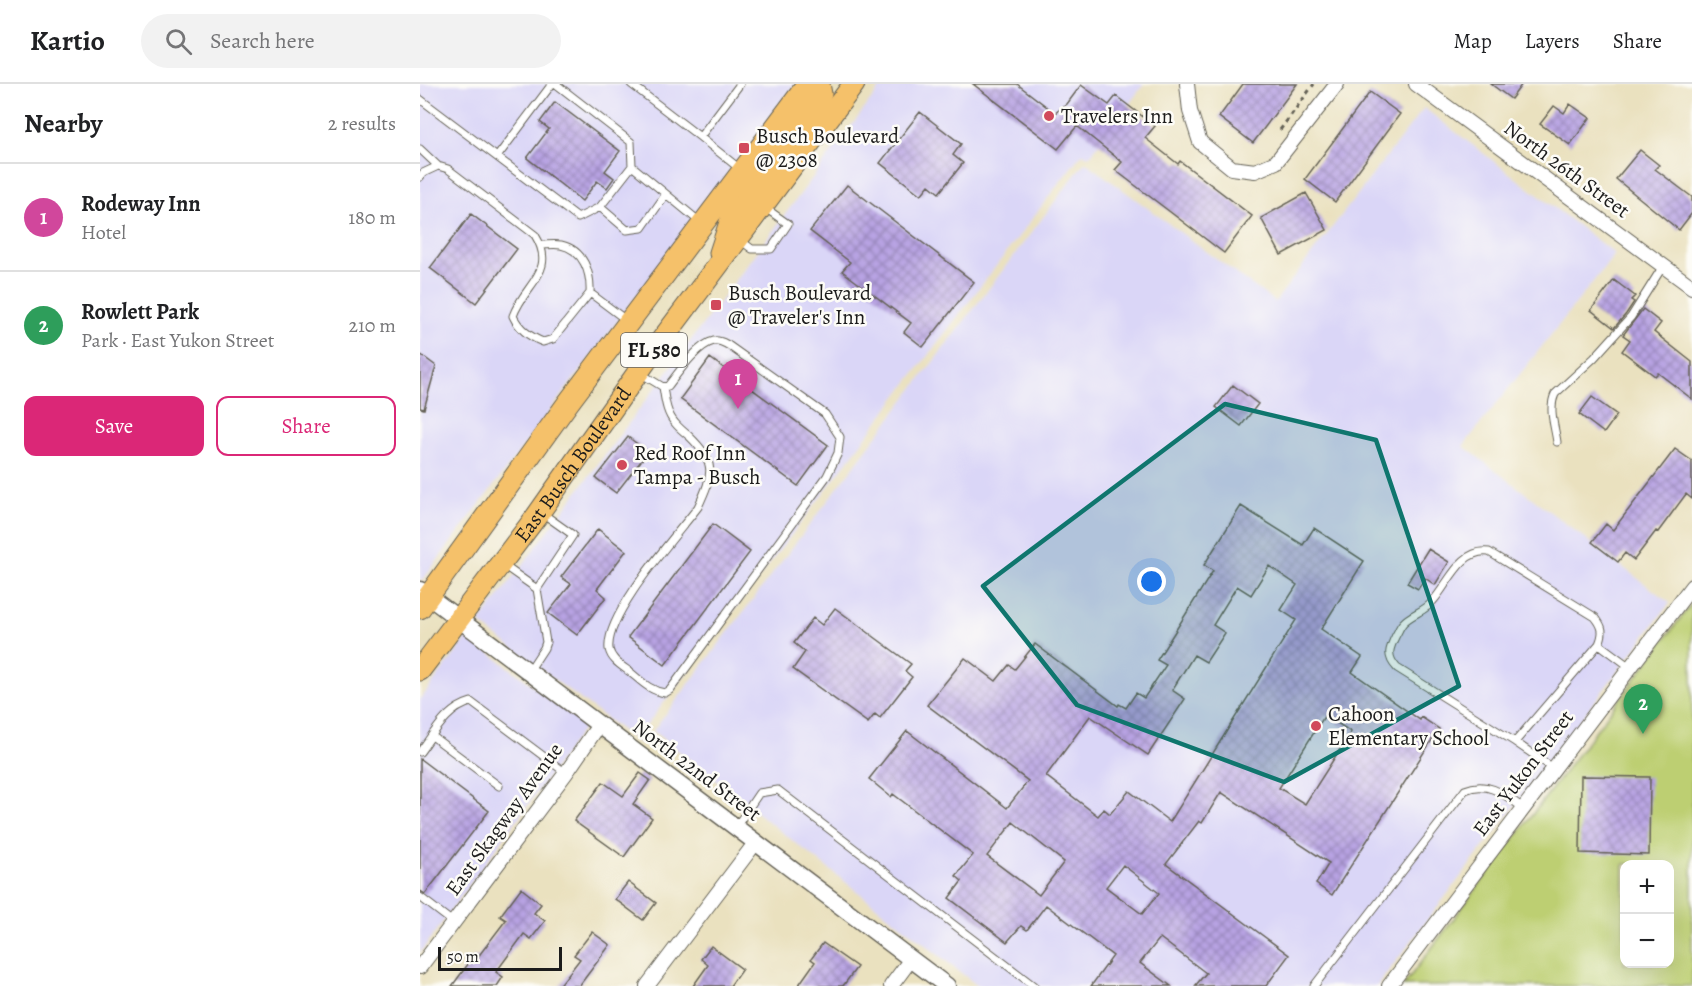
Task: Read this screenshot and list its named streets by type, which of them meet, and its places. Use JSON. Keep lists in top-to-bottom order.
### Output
{
  "streets": {
    "main road": ["FL 580", "East Busch Boulevard"],
    "street": [
      "North 26th Street",
      "North 22nd Street",
      "East Yukon Street",
      "East Skagway Avenue"
    ]
  },
  "crossings": [
    ["East Busch Boulevard", "North 22nd Street"],
    ["North 22nd Street", "East Skagway Avenue"]
  ],
  "places": {
    "other": ["Travelers Inn", "Red Roof Inn Tampa - Busch", "Cahoon Elementary School"],
    "transit": ["Busch Boulevard @ 2308", "Busch Boulevard @ Traveler's Inn"]
  },
  "scale_bar": "50 m",
  "page": {
    "header": "Kartio",
    "search": "Search here",
    "nav": ["Map", "Layers", "Share"],
    "heading": ["Nearby", "2 results"],
    "list": [
      {
        "mark": "1",
        "name": "Rodeway Inn",
        "note": "Hotel",
        "value": "180 m"
      },
      {
        "mark": "2",
        "name": "Rowlett Park",
        "note": "Park · East Yukon Street",
        "value": "210 m"
      }
    ],
    "pins": ["1", "2"],
    "buttons": ["Save", "Share"],
    "map_buttons": ["+", "−"],
    "scale": "50 m"
  }
}
